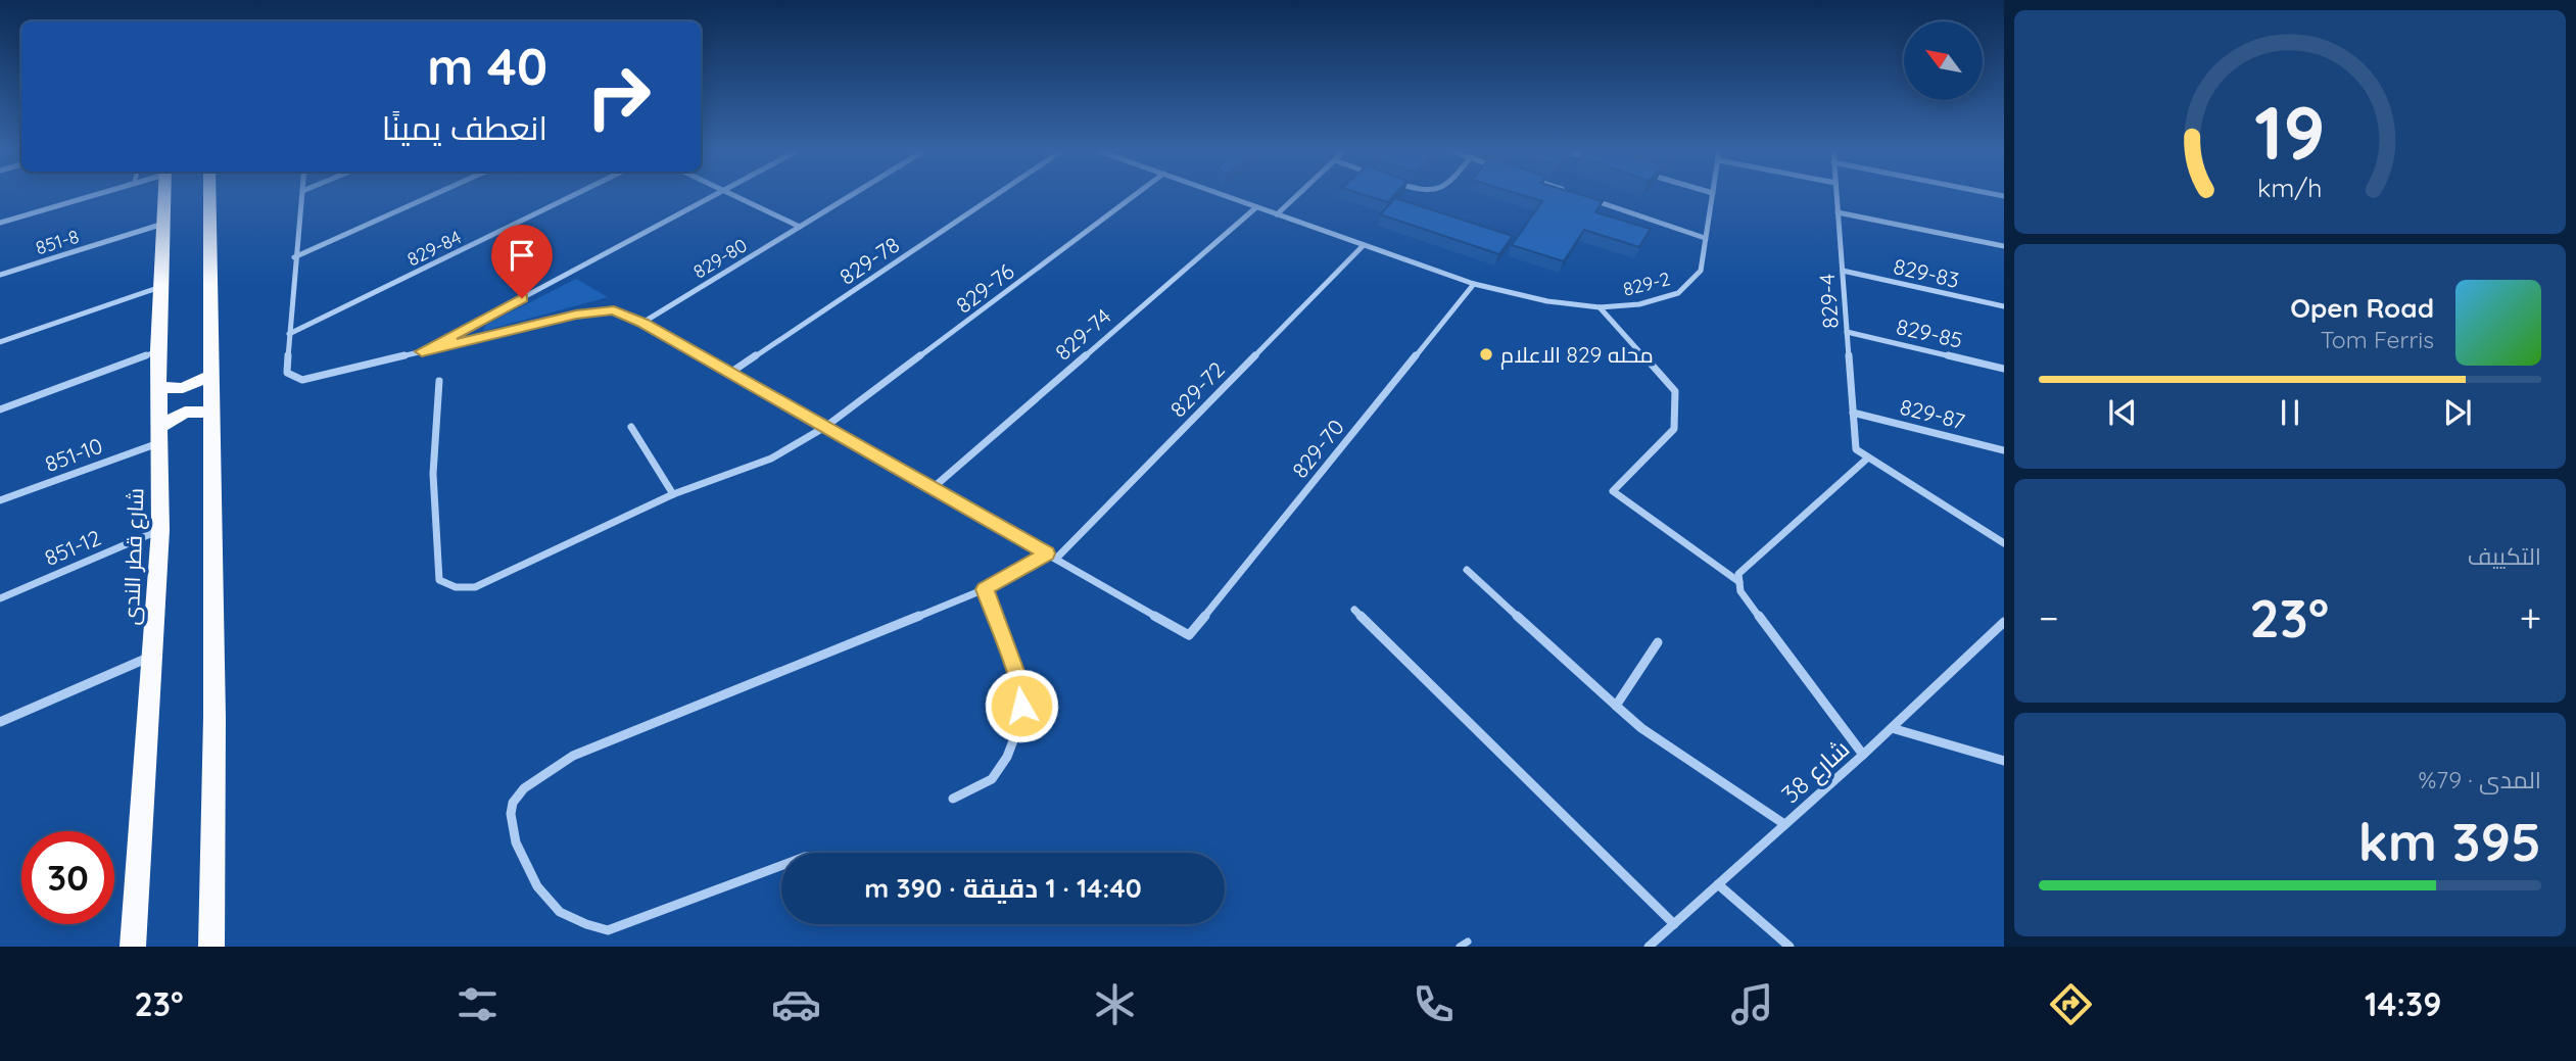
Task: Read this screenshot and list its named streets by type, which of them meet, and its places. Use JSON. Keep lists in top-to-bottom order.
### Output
{
  "streets": {
    "main road": ["شارع قطر الندى"],
    "street": [
      "851-8",
      "829-84",
      "829-80",
      "829-78",
      "829-83",
      "829-2",
      "829-76",
      "829-4",
      "829-85",
      "829-74",
      "829-72",
      "829-87",
      "829-70",
      "851-10",
      "851-12",
      "شارع 38"
    ]
  },
  "crossings": [
    ["851-8", "شارع قطر الندى"],
    ["829-83", "829-4"],
    ["829-2", "829-74"],
    ["829-2", "829-72"],
    ["829-2", "829-70"],
    ["829-4", "829-85"],
    ["829-4", "829-87"],
    ["829-72", "829-70"],
    ["851-10", "شارع قطر الندى"],
    ["851-12", "شارع قطر الندى"]
  ],
  "places": ["محله 829 الاعلام"],
  "north": "top left",
  "page": {
    "turn": ["40 m", "انعطف يمينًا"],
    "song": ["Open Road", "Tom Ferris"],
    "tile": [
      "التكييف",
      ["المدى · 79%", "395 km"]
    ],
    "heat": ["−", "23°", "+"],
    "limit": "30",
    "trip": "14:40 · 1 دقيقة · 390 m",
    "tabs": ["14:39", "23°"],
    "gauge": ["19", "km/h"]
  }
}
